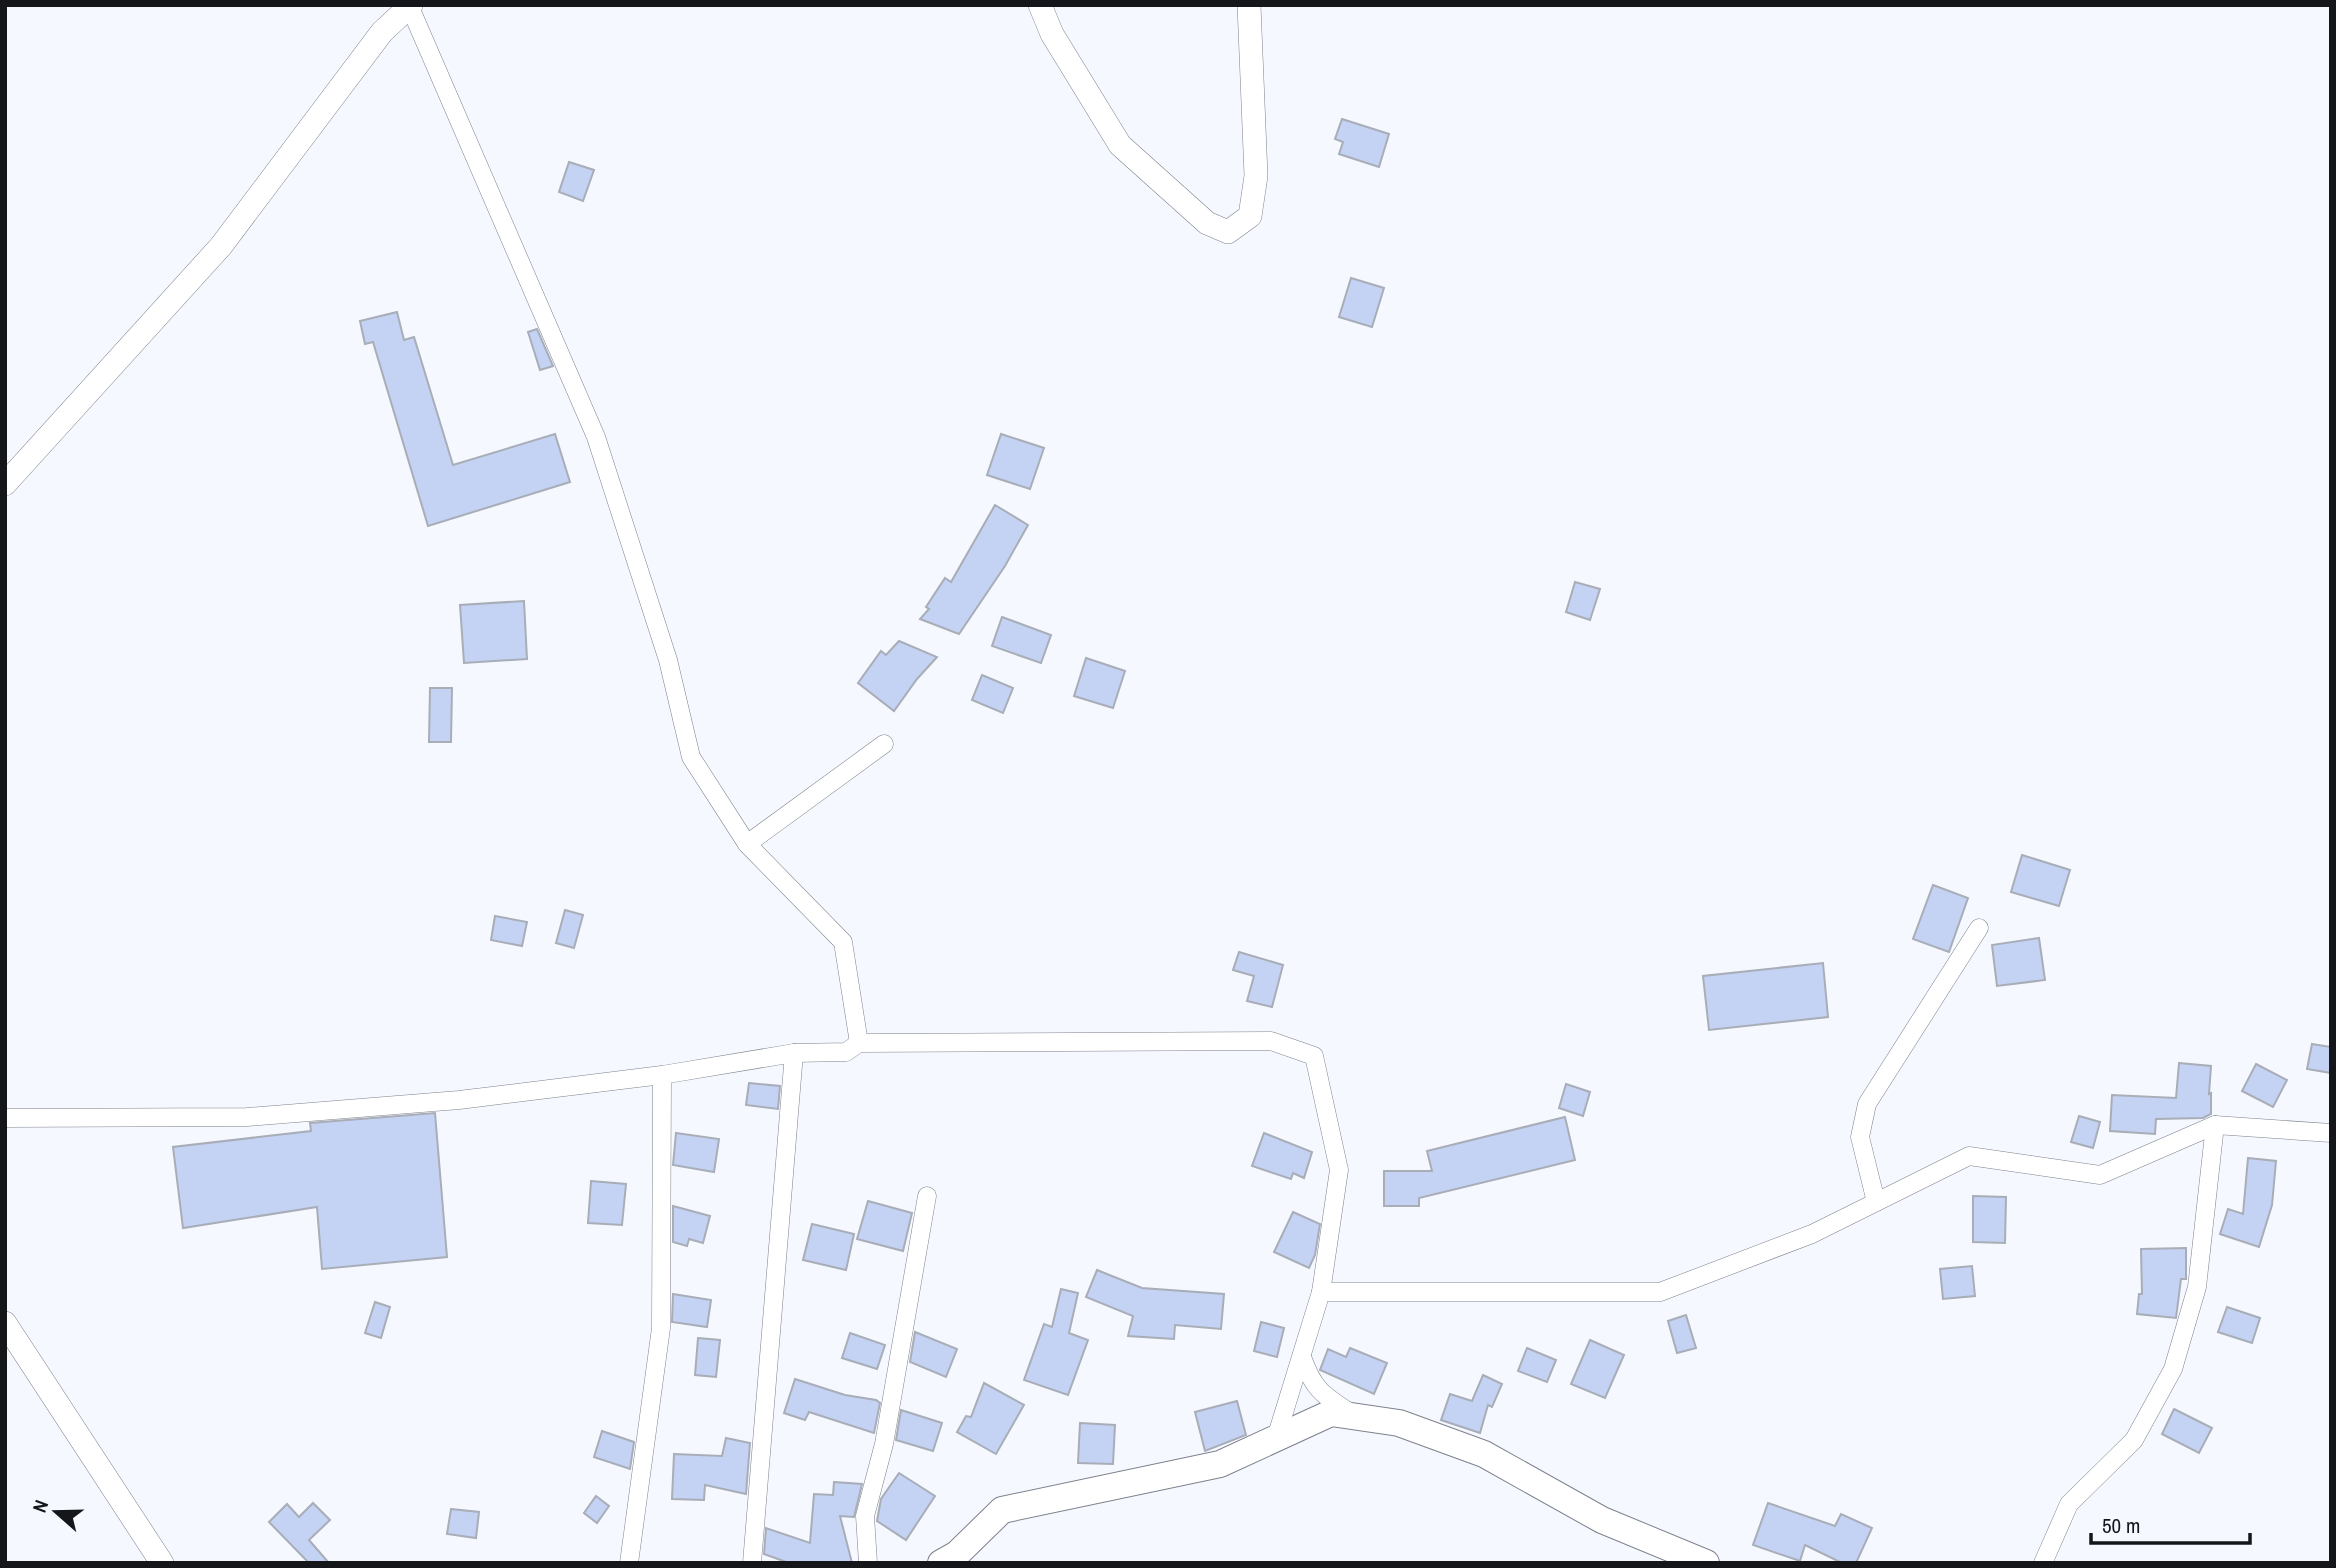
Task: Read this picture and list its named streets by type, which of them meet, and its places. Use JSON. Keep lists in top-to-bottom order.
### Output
{
  "scale_bar": "50 m",
  "north": "left"
}
